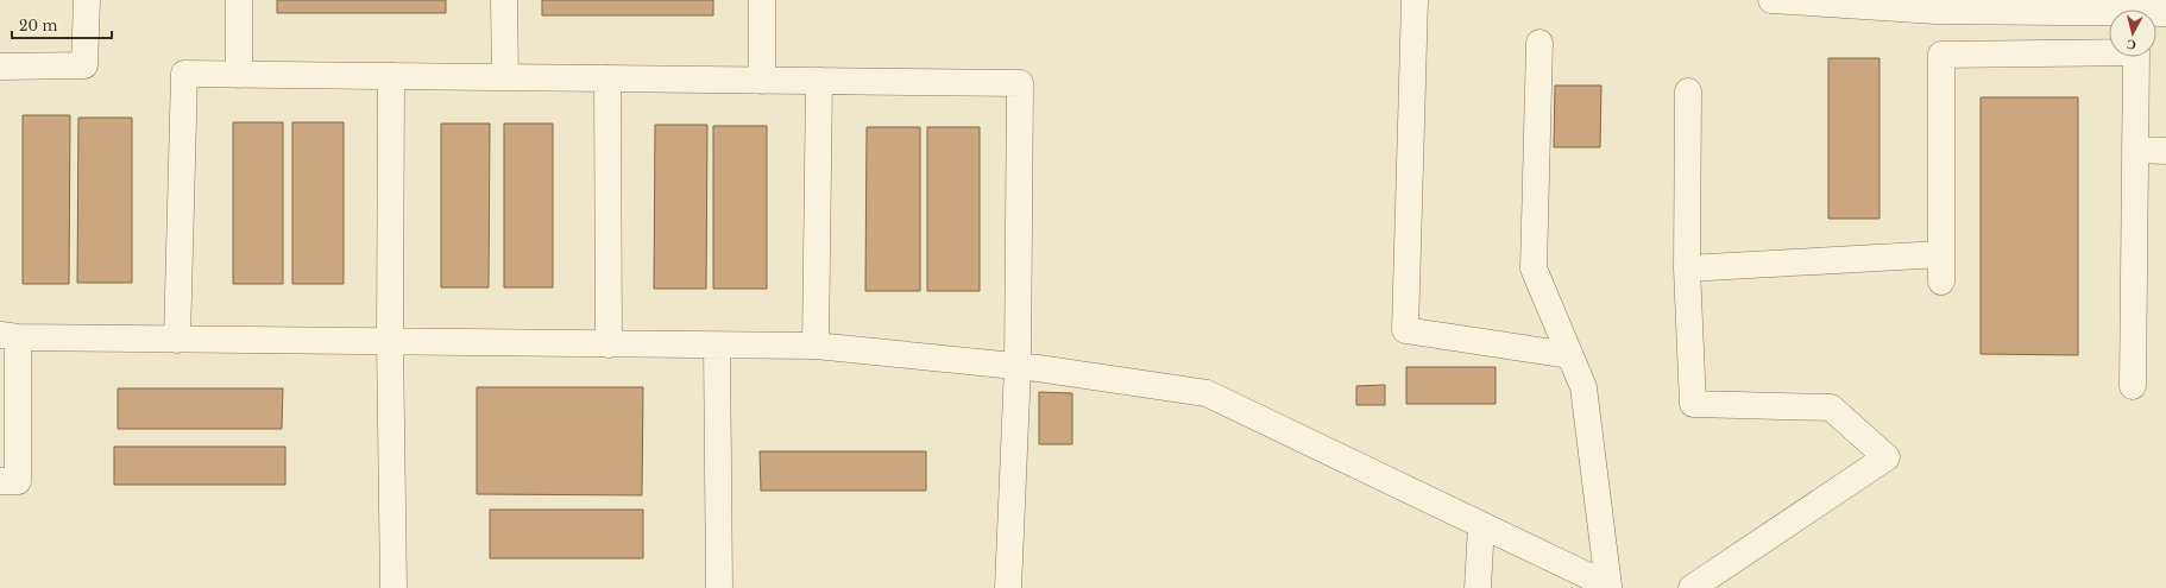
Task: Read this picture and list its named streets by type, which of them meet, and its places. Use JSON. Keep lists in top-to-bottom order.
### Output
{
  "scale_bar": "20 m",
  "north": "bottom"
}
